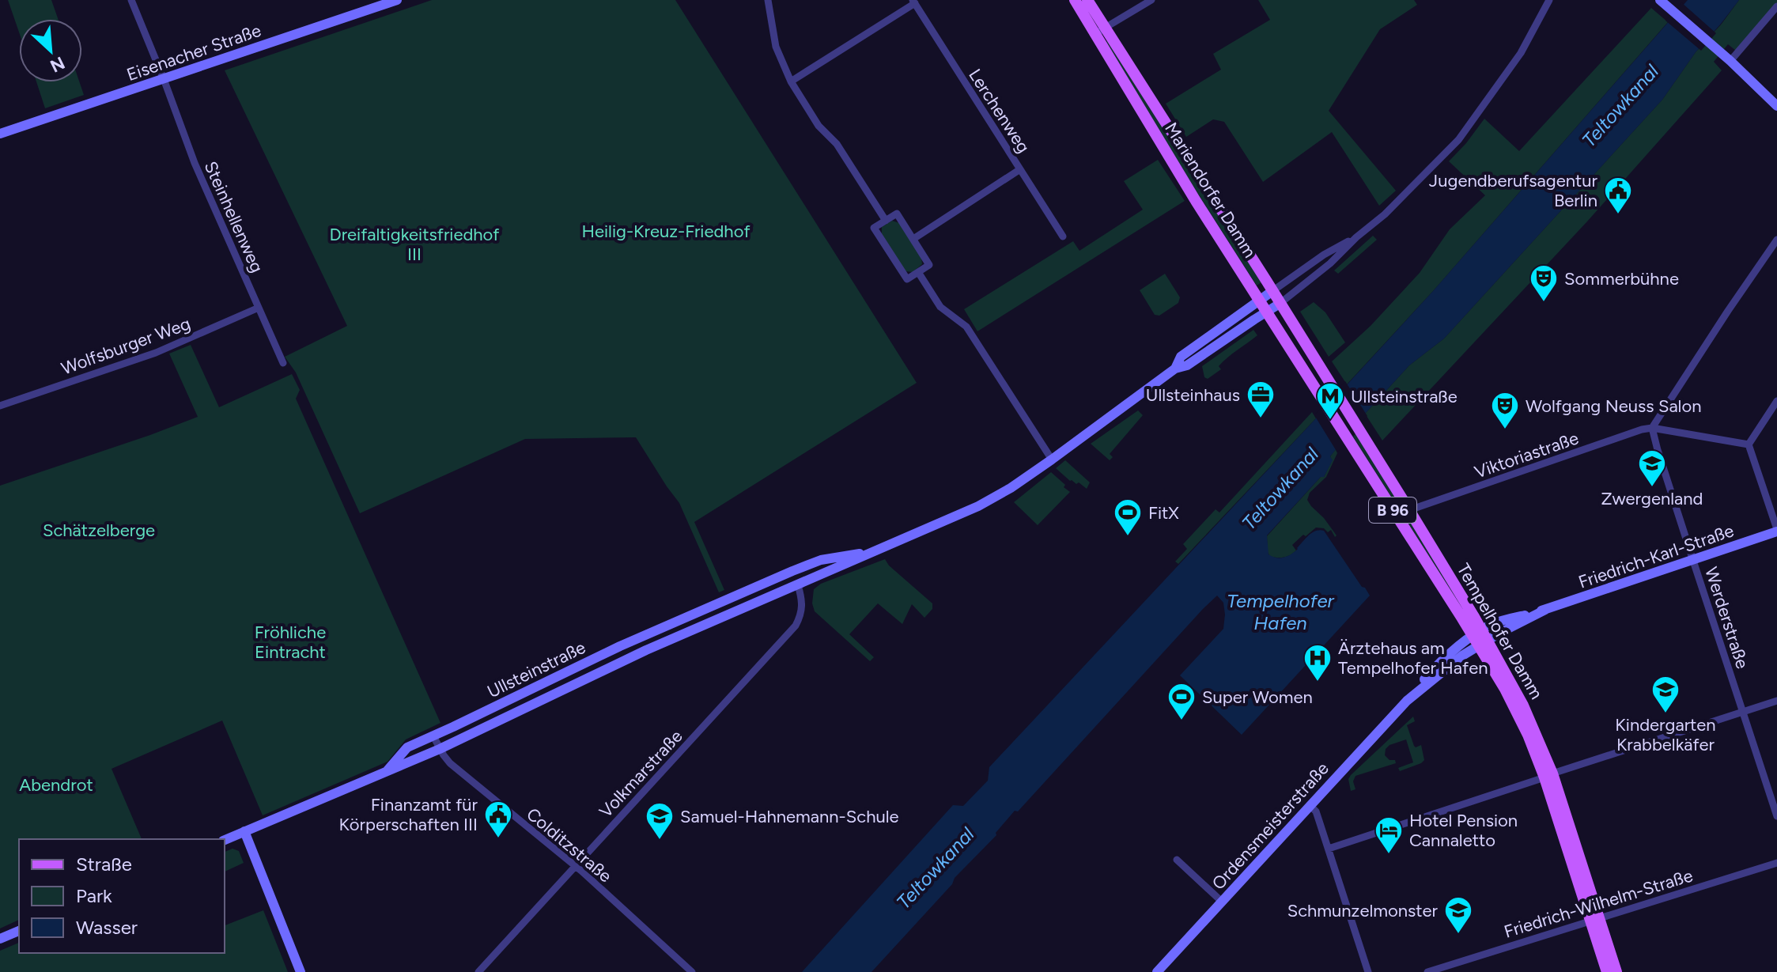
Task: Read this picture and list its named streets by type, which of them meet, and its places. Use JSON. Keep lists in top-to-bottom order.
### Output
{
  "streets": {
    "main road": ["Mariendorfer Damm", "B 96", "Tempelhofer Damm"],
    "street": [
      "Eisenacher Straße",
      "Lerchenweg",
      "Steinhellenweg",
      "Wolfsburger Weg",
      "Viktoriastraße",
      "Friedrich-Karl-Straße",
      "Werderstraße",
      "Ullsteinstraße",
      "Volkmarstraße",
      "Ordensmeisterstraße",
      "Colditzstraße",
      "Friedrich-Wilhelm-Straße"
    ]
  },
  "crossings": [
    ["Eisenacher Straße", "Steinhellenweg"],
    ["Mariendorfer Damm", "Tempelhofer Damm"],
    ["Mariendorfer Damm", "Ullsteinstraße"],
    ["Steinhellenweg", "Wolfsburger Weg"],
    ["Viktoriastraße", "Werderstraße"],
    ["Viktoriastraße", "Tempelhofer Damm"],
    ["Friedrich-Karl-Straße", "Werderstraße"],
    ["Friedrich-Karl-Straße", "Tempelhofer Damm"],
    ["Friedrich-Karl-Straße", "Ordensmeisterstraße"],
    ["Tempelhofer Damm", "Ordensmeisterstraße"],
    ["Tempelhofer Damm", "Friedrich-Wilhelm-Straße"],
    ["Ullsteinstraße", "Volkmarstraße"],
    ["Ullsteinstraße", "Colditzstraße"],
    ["Volkmarstraße", "Colditzstraße"]
  ],
  "water": ["Teltowkanal", "Tempelhofer Hafen"],
  "parks": [
    "Heilig-Kreuz-Friedhof",
    "Dreifaltigkeitsfriedhof III",
    "Schätzelberge",
    "Fröhliche Eintracht",
    "Abendrot"
  ],
  "places": {
    "public building": ["Jugendberufsagentur Berlin", "Finanzamt für Körperschaften III"],
    "theatre": ["Sommerbühne", "Wolfgang Neuss Salon"],
    "office": ["Ullsteinhaus"],
    "metro station": ["Ullsteinstraße"],
    "school or university": [
      "Zwergenland",
      "Kindergarten Krabbelkäfer",
      "Samuel-Hahnemann-Schule",
      "Schmunzelmonster"
    ],
    "sports": ["FitX", "Super Women"],
    "hospital": ["Ärztehaus am Tempelhofer Hafen"],
    "hotel": ["Hotel Pension Cannaletto"]
  },
  "legend": ["Straße", "Park", "Wasser"],
  "north": "bottom right"
}
